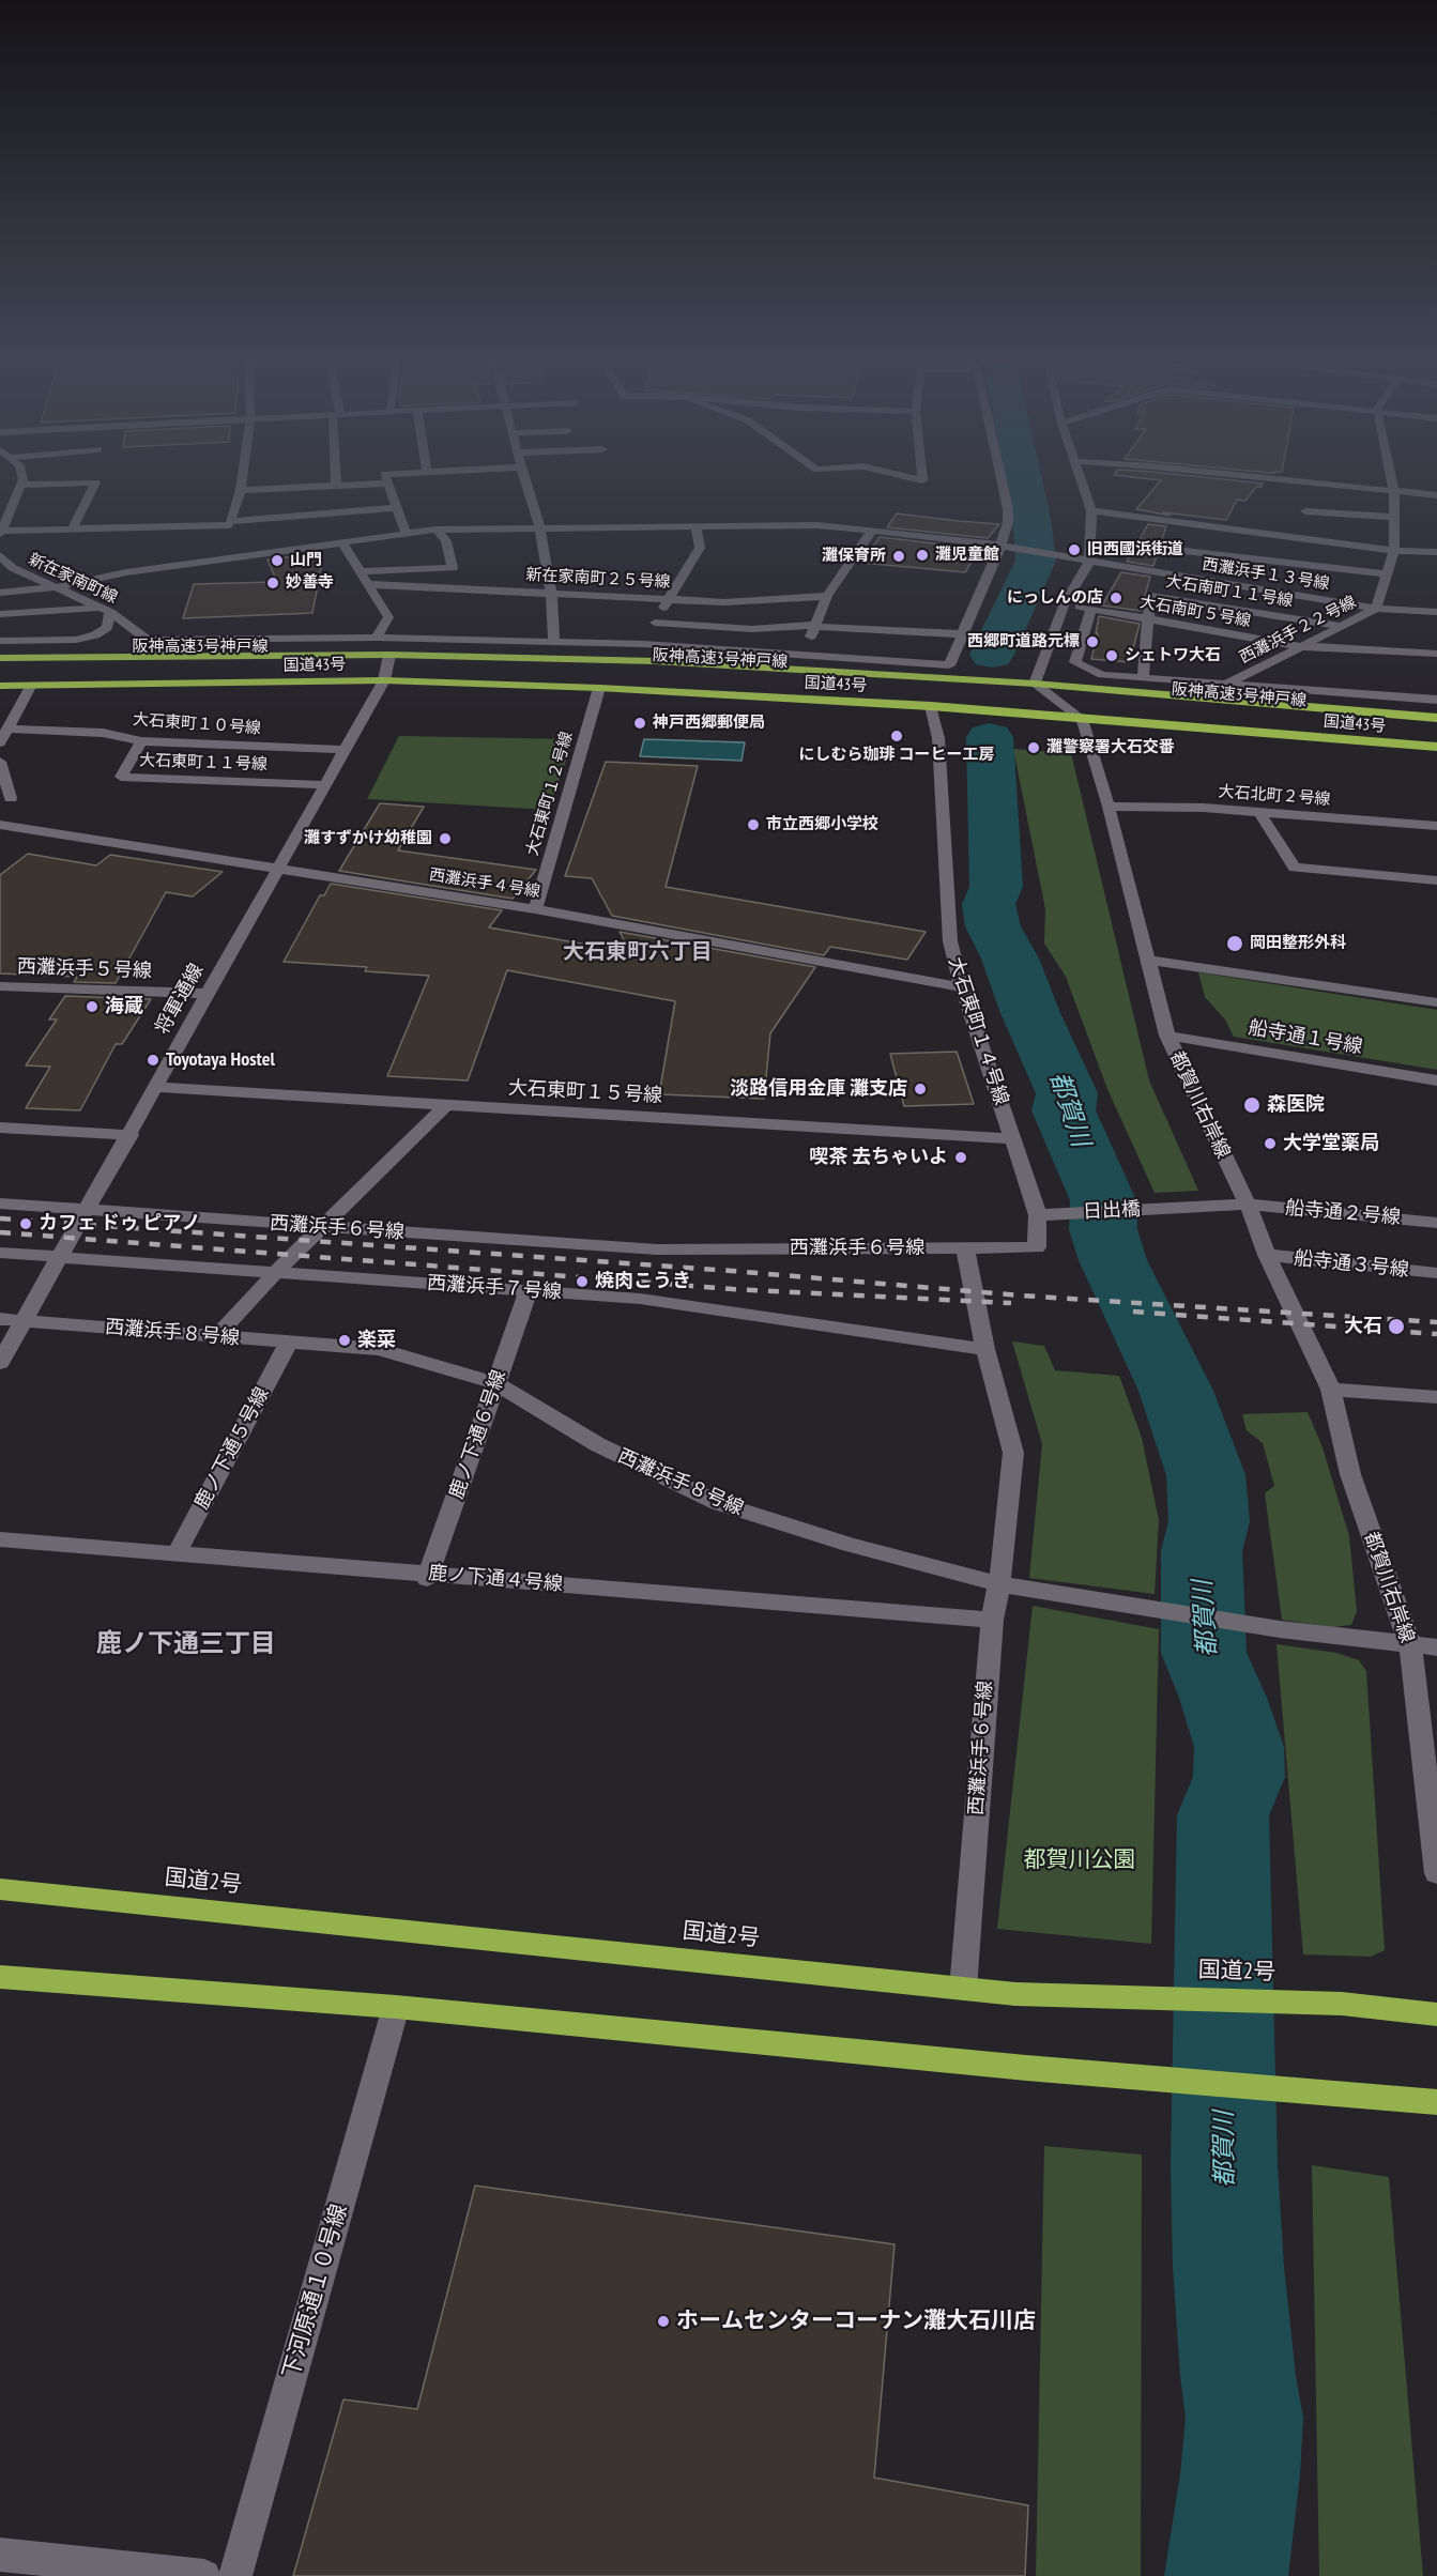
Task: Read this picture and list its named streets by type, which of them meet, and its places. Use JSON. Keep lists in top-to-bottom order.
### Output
{
  "streets": {
    "highway": ["阪神高速3号神戸線", "国道43号", "国道2号"],
    "street": [
      "西灘浜手１３号線",
      "新在家南町線",
      "新在家南町２５号線",
      "大石南町１１号線",
      "大石南町５号線",
      "西灘浜手２２号線",
      "大石東町１０号線",
      "大石東町１１号線",
      "大石東町１２号線",
      "大石北町２号線",
      "西灘浜手４号線",
      "西灘浜手５号線",
      "将軍通線",
      "大石東町１４号線",
      "船寺通１号線",
      "大石東町１５号線",
      "都賀川右岸線",
      "日出橋",
      "船寺通２号線",
      "西灘浜手６号線",
      "船寺通３号線",
      "西灘浜手７号線",
      "西灘浜手８号線",
      "鹿ノ下通６号線",
      "鹿ノ下通５号線",
      "鹿ノ下通４号線",
      "下河原通１０号線"
    ]
  },
  "crossings": [
    ["西灘浜手１３号線", "西灘浜手２２号線"],
    ["新在家南町線", "国道43号"],
    ["大石南町１１号線", "西灘浜手２２号線"],
    ["大石南町５号線", "西灘浜手２２号線"],
    ["国道43号", "大石東町１２号線"],
    ["国道43号", "将軍通線"],
    ["国道43号", "大石東町１４号線"],
    ["国道43号", "都賀川右岸線"],
    ["大石東町１０号線", "大石東町１１号線"],
    ["大石東町１０号線", "将軍通線"],
    ["大石東町１１号線", "将軍通線"],
    ["大石東町１２号線", "西灘浜手４号線"],
    ["大石北町２号線", "都賀川右岸線"],
    ["西灘浜手４号線", "将軍通線"],
    ["西灘浜手４号線", "大石東町１４号線"],
    ["西灘浜手５号線", "将軍通線"],
    ["将軍通線", "大石東町１５号線"],
    ["将軍通線", "西灘浜手６号線"],
    ["将軍通線", "西灘浜手７号線"],
    ["将軍通線", "西灘浜手８号線"],
    ["大石東町１４号線", "大石東町１５号線"],
    ["大石東町１４号線", "日出橋"],
    ["大石東町１４号線", "西灘浜手６号線"],
    ["船寺通１号線", "都賀川右岸線"],
    ["都賀川右岸線", "日出橋"],
    ["都賀川右岸線", "船寺通２号線"],
    ["都賀川右岸線", "船寺通３号線"],
    ["都賀川右岸線", "西灘浜手８号線"],
    ["日出橋", "船寺通２号線"],
    ["西灘浜手６号線", "西灘浜手７号線"],
    ["西灘浜手６号線", "西灘浜手８号線"],
    ["西灘浜手６号線", "鹿ノ下通４号線"],
    ["西灘浜手６号線", "国道2号"],
    ["西灘浜手７号線", "鹿ノ下通６号線"],
    ["西灘浜手８号線", "鹿ノ下通６号線"],
    ["西灘浜手８号線", "鹿ノ下通５号線"],
    ["鹿ノ下通６号線", "鹿ノ下通４号線"],
    ["鹿ノ下通５号線", "鹿ノ下通４号線"]
  ],
  "districts": ["大石東町六丁目", "鹿ノ下通三丁目"],
  "water": ["都賀川"],
  "parks": ["都賀川公園"],
  "places": [
    "旧西國浜街道",
    "灘児童館",
    "灘保育所",
    "山門",
    "妙善寺",
    "にっしんの店",
    "西郷町道路元標",
    "シェトワ大石",
    "神戸西郷郵便局",
    "にしむら珈琲 コーヒー工房",
    "灘警察署大石交番",
    "市立西郷小学校",
    "灘すずかけ幼稚園",
    "岡田整形外科",
    "海蔵",
    "Toyotaya Hostel",
    "淡路信用金庫 灘支店",
    "森医院",
    "大学堂薬局",
    "喫茶 去ちゃいよ",
    "カフェ ドゥ ピアノ",
    "焼肉こうき",
    "大石",
    "楽菜",
    "ホームセンターコーナン灘大石川店"
  ]
}
